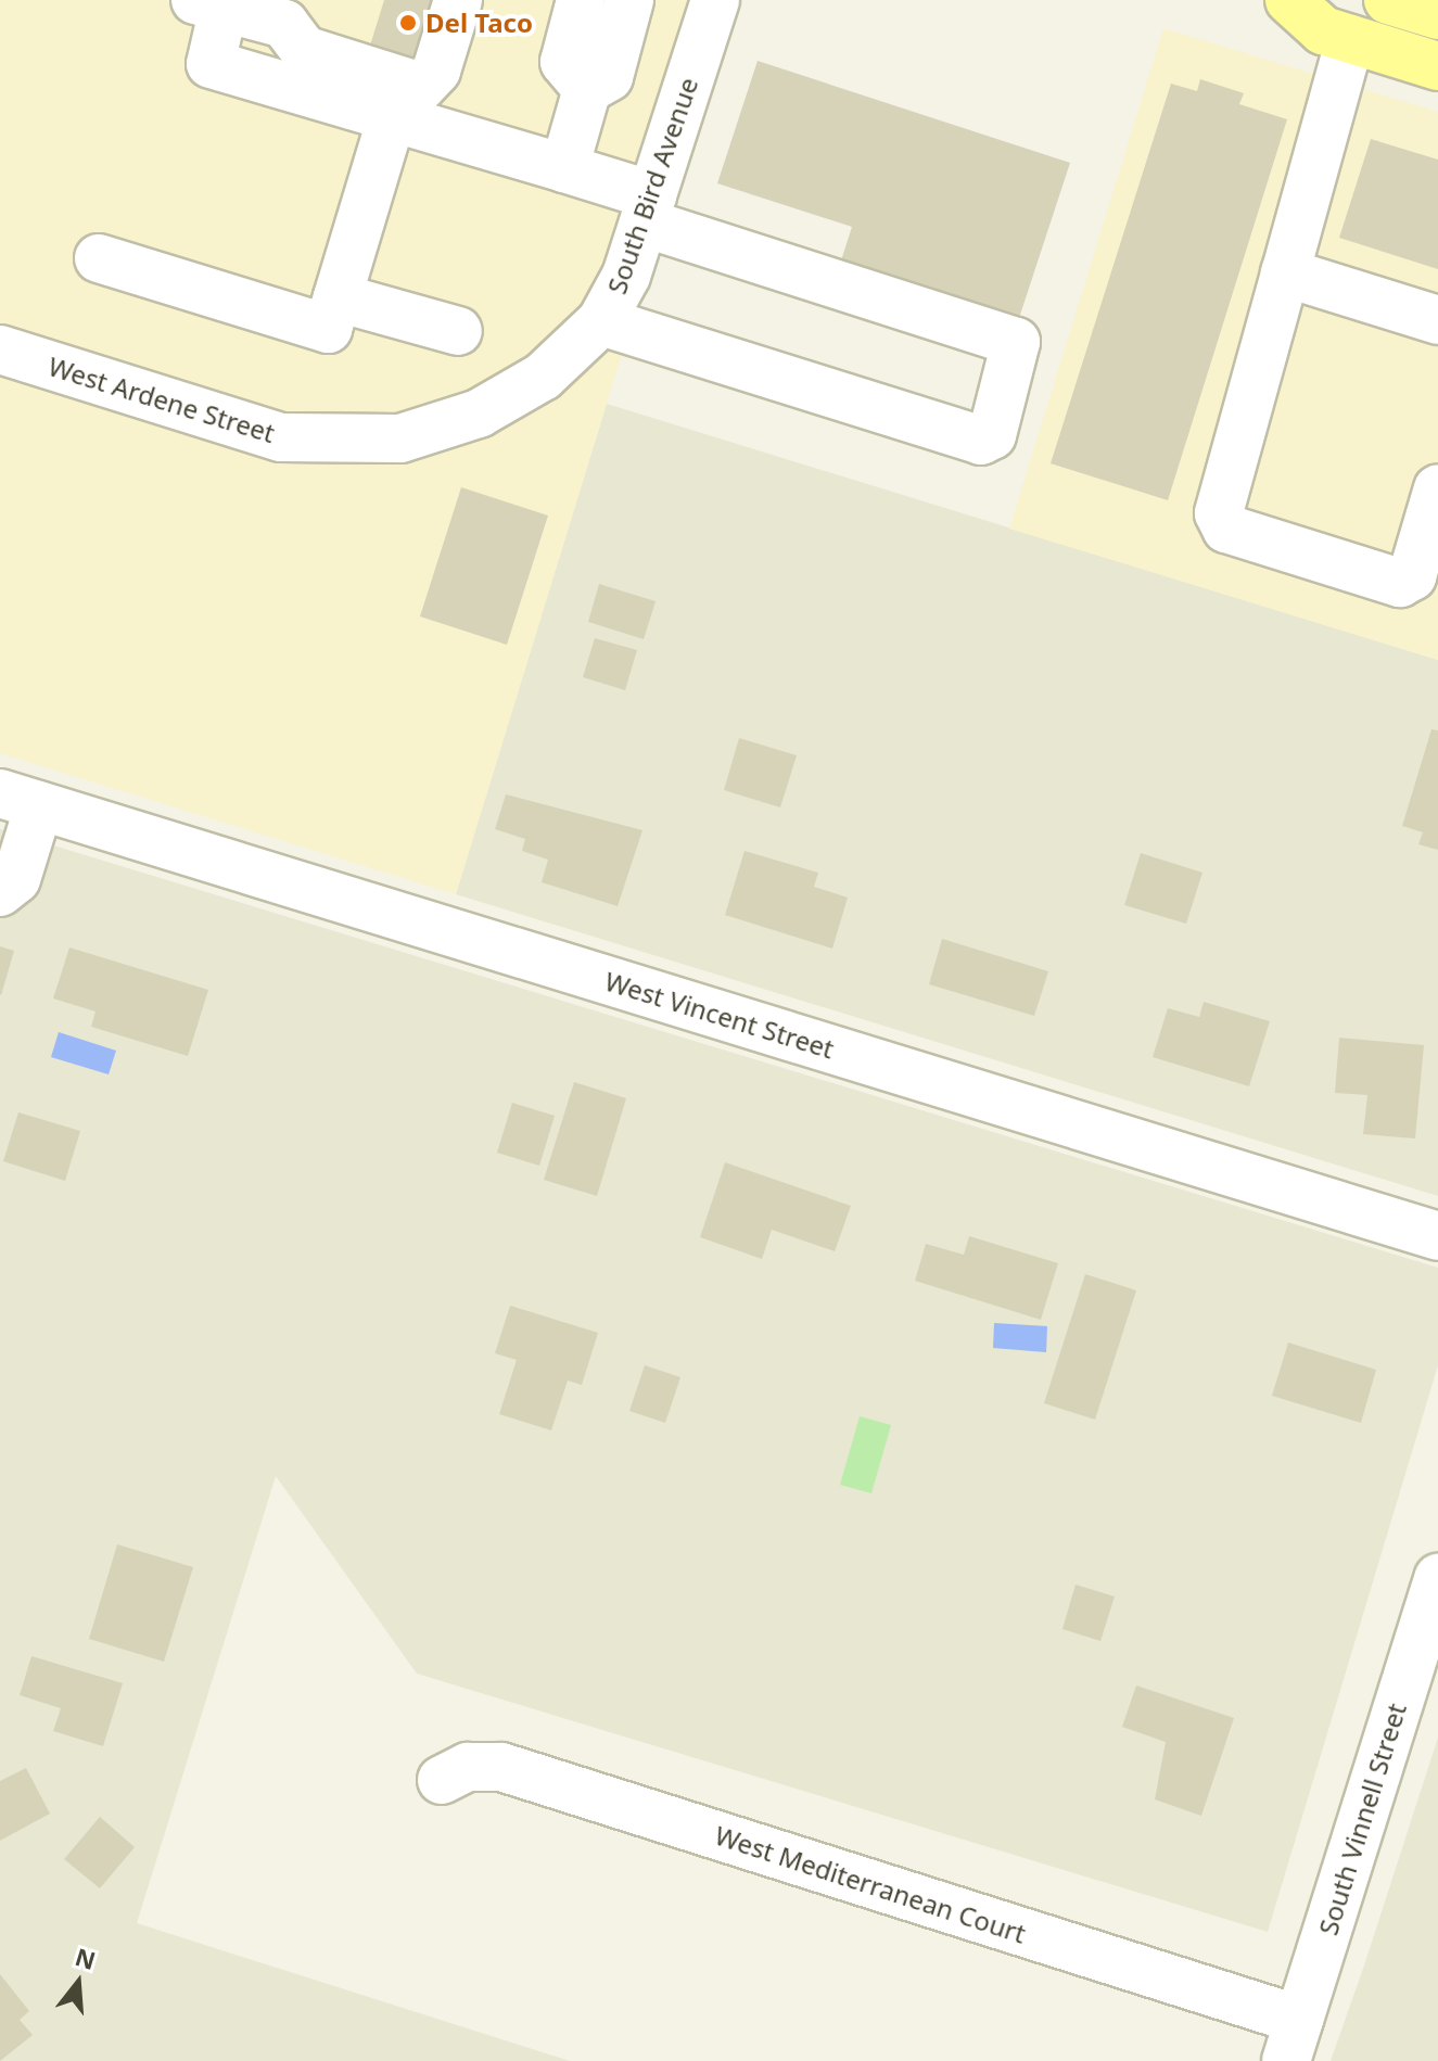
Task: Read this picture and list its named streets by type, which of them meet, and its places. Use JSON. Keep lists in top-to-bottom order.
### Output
{
  "streets": {
    "street": [
      "South Bird Avenue",
      "West Ardene Street",
      "West Vincent Street",
      "South Vinnell Street",
      "West Mediterranean Court"
    ]
  },
  "crossings": [
    ["South Bird Avenue", "West Ardene Street"],
    ["South Vinnell Street", "West Mediterranean Court"]
  ],
  "places": ["Del Taco"],
  "north": "top"
}
